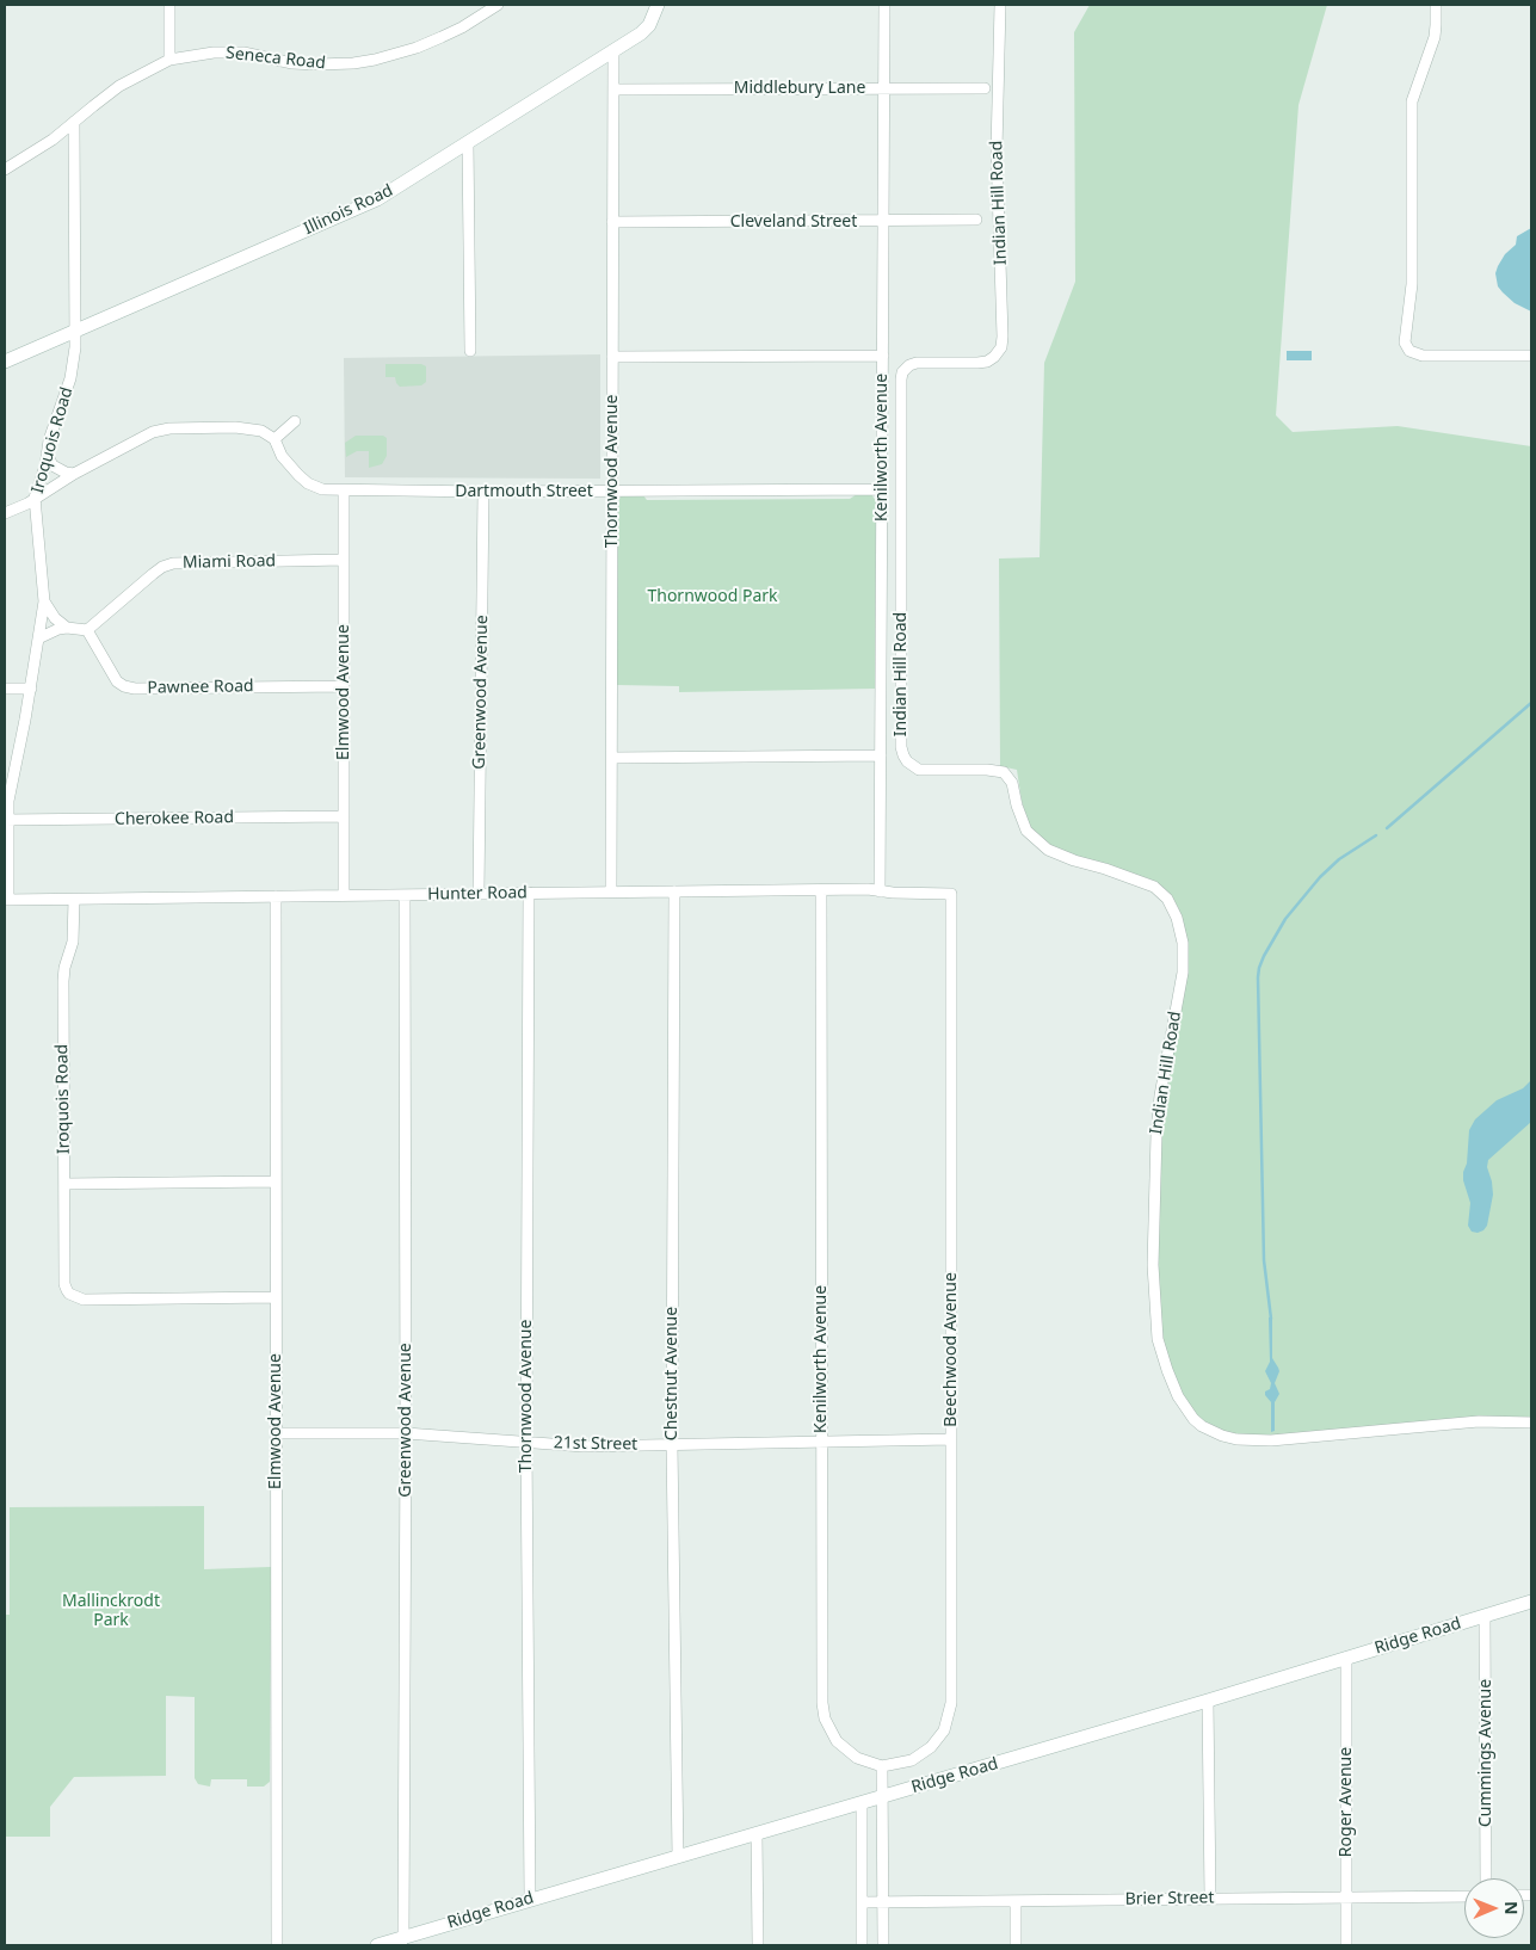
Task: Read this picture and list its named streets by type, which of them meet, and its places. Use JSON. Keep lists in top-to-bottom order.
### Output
{
  "streets": {
    "street": [
      "Seneca Road",
      "Middlebury Lane",
      "Indian Hill Road",
      "Illinois Road",
      "Cleveland Street",
      "Iroquois Road",
      "Kenilworth Avenue",
      "Thornwood Avenue",
      "Dartmouth Street",
      "Miami Road",
      "Pawnee Road",
      "Elmwood Avenue",
      "Greenwood Avenue",
      "Cherokee Road",
      "Hunter Road",
      "Beechwood Avenue",
      "Chestnut Avenue",
      "21st Street",
      "Ridge Road",
      "Cummings Avenue",
      "Roger Avenue",
      "Brier Street"
    ]
  },
  "crossings": [
    ["Seneca Road", "Iroquois Road"],
    ["Middlebury Lane", "Kenilworth Avenue"],
    ["Middlebury Lane", "Thornwood Avenue"],
    ["Illinois Road", "Iroquois Road"],
    ["Illinois Road", "Thornwood Avenue"],
    ["Cleveland Street", "Kenilworth Avenue"],
    ["Cleveland Street", "Thornwood Avenue"],
    ["Iroquois Road", "Elmwood Avenue"],
    ["Iroquois Road", "Cherokee Road"],
    ["Iroquois Road", "Hunter Road"],
    ["Kenilworth Avenue", "Dartmouth Street"],
    ["Kenilworth Avenue", "Hunter Road"],
    ["Kenilworth Avenue", "Beechwood Avenue"],
    ["Kenilworth Avenue", "21st Street"],
    ["Thornwood Avenue", "Dartmouth Street"],
    ["Thornwood Avenue", "Hunter Road"],
    ["Thornwood Avenue", "21st Street"],
    ["Thornwood Avenue", "Ridge Road"],
    ["Dartmouth Street", "Elmwood Avenue"],
    ["Dartmouth Street", "Greenwood Avenue"],
    ["Miami Road", "Pawnee Road"],
    ["Miami Road", "Elmwood Avenue"],
    ["Pawnee Road", "Elmwood Avenue"],
    ["Elmwood Avenue", "Cherokee Road"],
    ["Elmwood Avenue", "Hunter Road"],
    ["Elmwood Avenue", "21st Street"],
    ["Greenwood Avenue", "Hunter Road"],
    ["Greenwood Avenue", "21st Street"],
    ["Greenwood Avenue", "Ridge Road"],
    ["Hunter Road", "Beechwood Avenue"],
    ["Hunter Road", "Chestnut Avenue"],
    ["Beechwood Avenue", "21st Street"],
    ["Chestnut Avenue", "21st Street"],
    ["Chestnut Avenue", "Ridge Road"],
    ["Ridge Road", "Cummings Avenue"],
    ["Ridge Road", "Roger Avenue"],
    ["Roger Avenue", "Brier Street"]
  ],
  "parks": ["Thornwood Park", "Mallinckrodt Park"],
  "north": "right"
}
